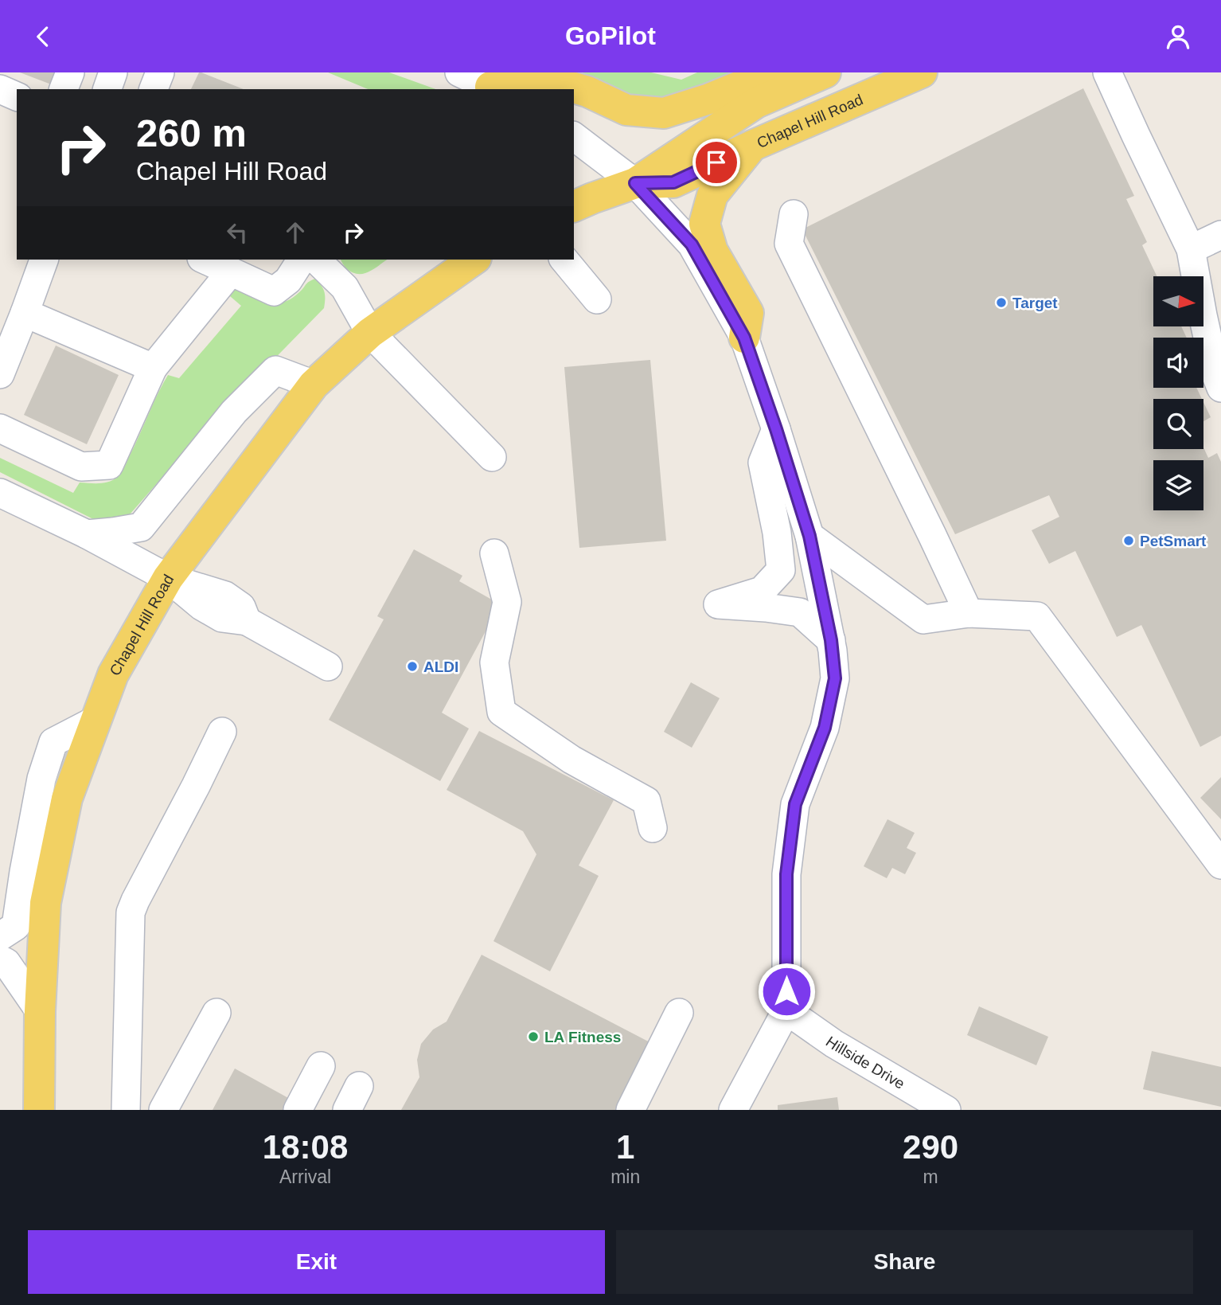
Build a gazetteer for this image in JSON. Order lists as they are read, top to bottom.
{
  "streets": {
    "main road": ["Chapel Hill Road"],
    "street": ["Hillside Drive"]
  },
  "places": [
    "Target",
    "PetSmart",
    "ALDI",
    "LA Fitness"
  ],
  "north": "right",
  "page": {
    "header": "GoPilot",
    "turn": ["260 m", "Chapel Hill Road"],
    "eta": [
      "18:08",
      "Arrival",
      "1",
      "min",
      "290",
      "m"
    ],
    "buttons": ["Exit", "Share"]
  }
}
